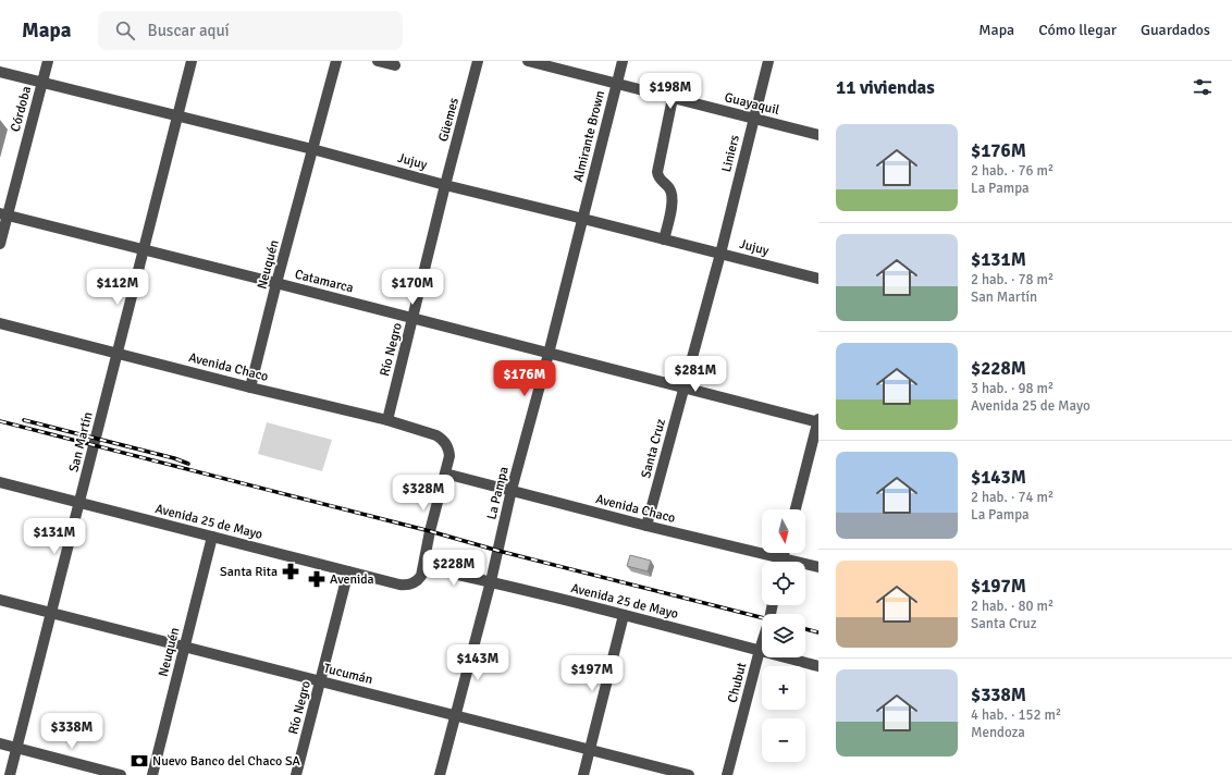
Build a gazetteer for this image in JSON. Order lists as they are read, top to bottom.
{
  "streets": {
    "street": [
      "Guayaquil",
      "Córdoba",
      "Güemes",
      "Almirante Brown",
      "Liniers",
      "Jujuy",
      "Neuquén",
      "Catamarca",
      "Río Negro",
      "Avenida Chaco",
      "San Martín",
      "Santa Cruz",
      "La Pampa",
      "Avenida 25 de Mayo",
      "Tucumán",
      "Chubut"
    ]
  },
  "crossings": [
    ["Guayaquil", "Almirante Brown"],
    ["Guayaquil", "Liniers"],
    ["Córdoba", "Jujuy"],
    ["Córdoba", "Catamarca"],
    ["Güemes", "Jujuy"],
    ["Güemes", "Río Negro"],
    ["Almirante Brown", "Jujuy"],
    ["Almirante Brown", "La Pampa"],
    ["Liniers", "Jujuy"],
    ["Liniers", "Santa Cruz"],
    ["Jujuy", "Neuquén"],
    ["Jujuy", "Río Negro"],
    ["Jujuy", "San Martín"],
    ["Jujuy", "Santa Cruz"],
    ["Jujuy", "La Pampa"],
    ["Neuquén", "Catamarca"],
    ["Neuquén", "Avenida Chaco"],
    ["Neuquén", "Avenida 25 de Mayo"],
    ["Neuquén", "Tucumán"],
    ["Catamarca", "Río Negro"],
    ["Catamarca", "San Martín"],
    ["Catamarca", "Santa Cruz"],
    ["Catamarca", "La Pampa"],
    ["Río Negro", "Avenida Chaco"],
    ["Río Negro", "Avenida 25 de Mayo"],
    ["Río Negro", "Tucumán"],
    ["Avenida Chaco", "San Martín"],
    ["Avenida Chaco", "Santa Cruz"],
    ["Avenida Chaco", "La Pampa"],
    ["San Martín", "Avenida 25 de Mayo"],
    ["San Martín", "Tucumán"],
    ["La Pampa", "Avenida 25 de Mayo"],
    ["La Pampa", "Tucumán"],
    ["Avenida 25 de Mayo", "Chubut"]
  ],
  "places": {
    "pharmacy": ["Santa Rita", "Avenida"],
    "bank": ["Nuevo Banco del Chaco SA"]
  },
  "north": "bottom",
  "page": {
    "header": "Mapa",
    "search": "Buscar aquí",
    "nav": ["Mapa", "Cómo llegar", "Guardados"],
    "heading": "11 viviendas",
    "price": [
      "$198M",
      "$112M",
      "$170M",
      "$281M",
      "$176M",
      "$328M",
      "$131M",
      "$228M",
      "$143M",
      "$197M",
      "$338M"
    ],
    "list": [
      {
        "name": "$176M",
        "note": "2 hab. · 76 m² · La Pampa"
      },
      {
        "name": "$131M",
        "note": "2 hab. · 78 m² · San Martín"
      },
      {
        "name": "$228M",
        "note": "3 hab. · 98 m² · Avenida 25 de Mayo"
      },
      {
        "name": "$143M",
        "note": "2 hab. · 74 m² · La Pampa"
      },
      {
        "name": "$197M",
        "note": "2 hab. · 80 m² · Santa Cruz"
      },
      {
        "name": "$338M",
        "note": "4 hab. · 152 m² · Mendoza"
      }
    ],
    "map_buttons": ["+", "−"]
  }
}
